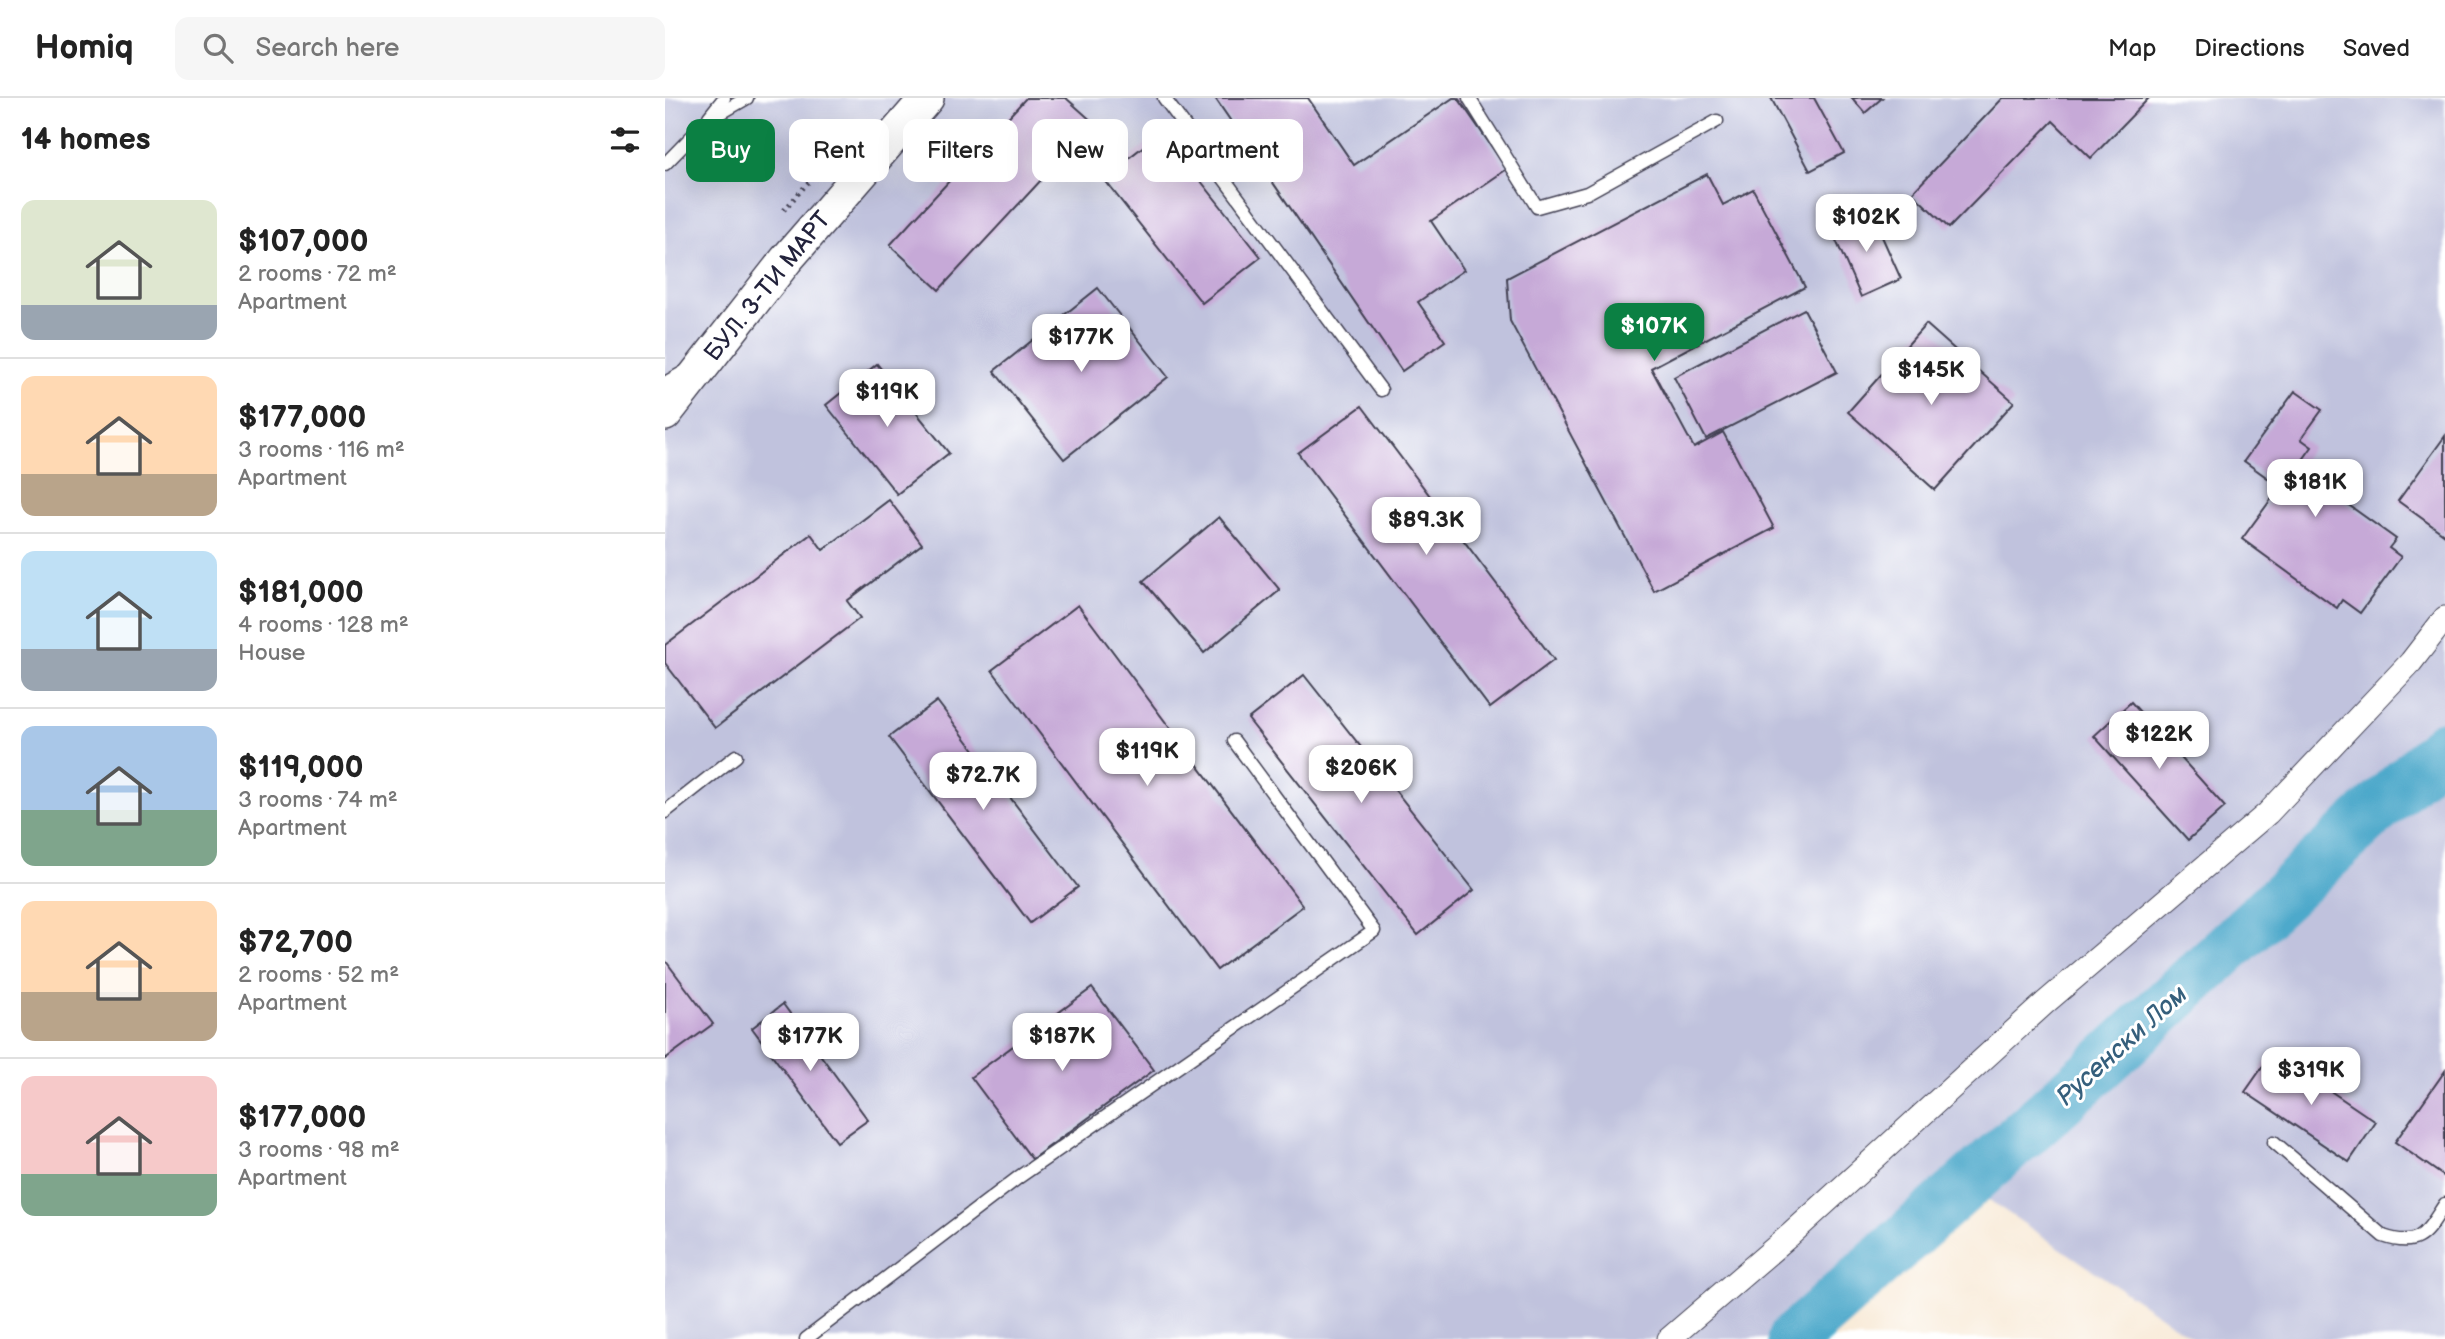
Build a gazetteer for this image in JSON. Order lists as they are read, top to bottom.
{
  "streets": {
    "main road": ["БУЛ. 3-ТИ МАРТ"]
  },
  "water": ["Русенски Лом"],
  "page": {
    "header": "Homiq",
    "search": "Search here",
    "nav": ["Map", "Directions", "Saved"],
    "heading": "14 homes",
    "chip": [
      "Buy",
      "Rent",
      "Filters",
      "New",
      "Apartment"
    ],
    "list": [
      {
        "name": "$107,000",
        "note": "2 rooms · 72 m² · Apartment"
      },
      {
        "name": "$177,000",
        "note": "3 rooms · 116 m² · Apartment"
      },
      {
        "name": "$181,000",
        "note": "4 rooms · 128 m² · House"
      },
      {
        "name": "$119,000",
        "note": "3 rooms · 74 m² · Apartment"
      },
      {
        "name": "$72,700",
        "note": "2 rooms · 52 m² · Apartment"
      },
      {
        "name": "$177,000",
        "note": "3 rooms · 98 m² · Apartment"
      }
    ],
    "price": [
      "$102K",
      "$107K",
      "$177K",
      "$145K",
      "$119K",
      "$181K",
      "$89.3K",
      "$122K",
      "$119K",
      "$206K",
      "$72.7K",
      "$177K",
      "$187K",
      "$319K"
    ]
  }
}
